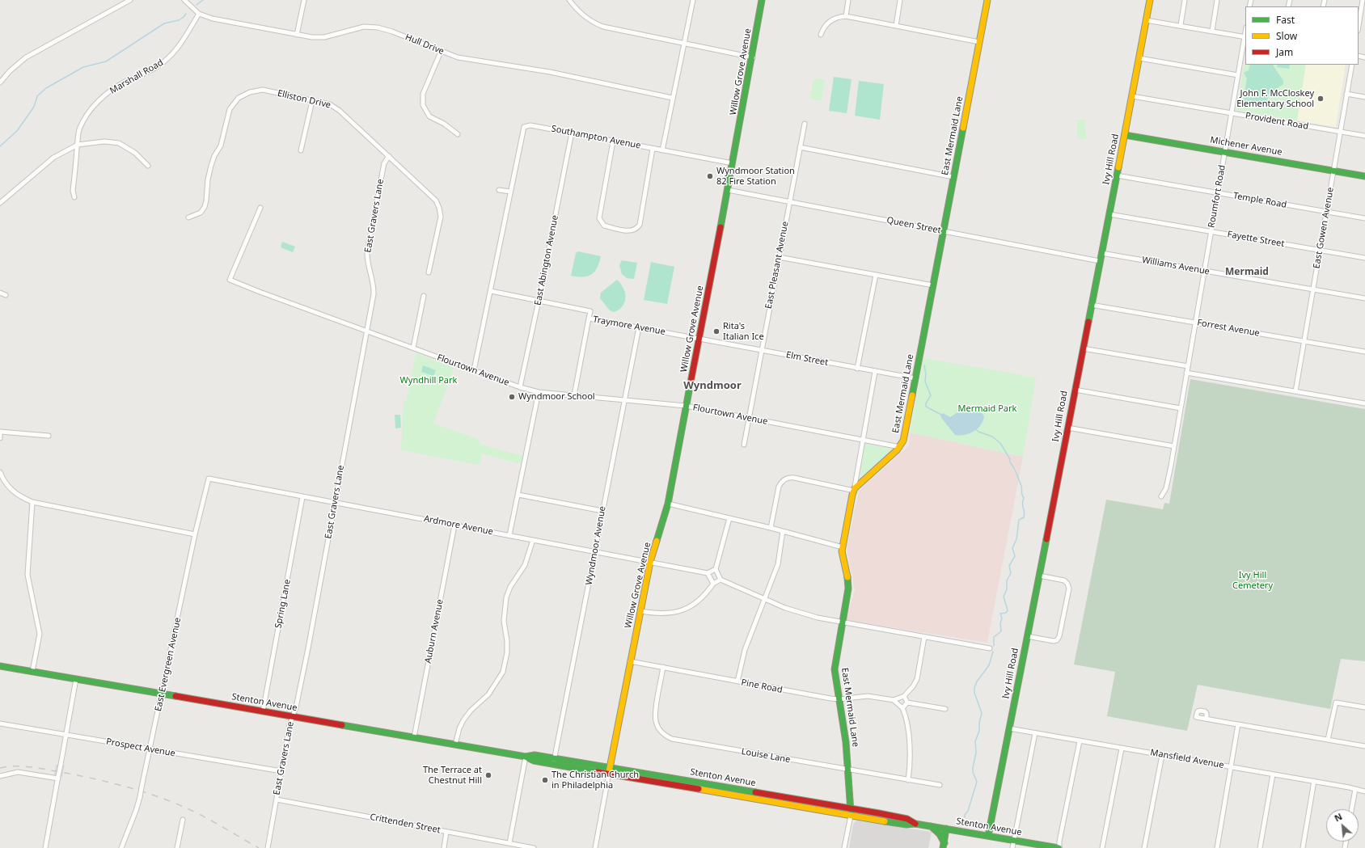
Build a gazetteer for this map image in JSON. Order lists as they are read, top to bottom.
{
  "streets": {
    "main road": [
      "Willow Grove Avenue",
      "East Mermaid Lane",
      "Michener Avenue",
      "Ivy Hill Road",
      "Stenton Avenue"
    ],
    "street": [
      "Hull Drive",
      "Marshall Road",
      "Elliston Drive",
      "Provident Road",
      "Southampton Avenue",
      "Roumfort Road",
      "Temple Road",
      "East Gravers Lane",
      "Queen Street",
      "East Gowen Avenue",
      "Fayette Street",
      "East Abington Avenue",
      "East Pleasant Avenue",
      "Williams Avenue",
      "Traymore Avenue",
      "Forrest Avenue",
      "Elm Street",
      "Flourtown Avenue",
      "Ardmore Avenue",
      "Wyndmoor Avenue",
      "Spring Lane",
      "Auburn Avenue",
      "East Evergreen Avenue",
      "Pine Road",
      "Prospect Avenue",
      "Louise Lane",
      "Mansfield Avenue",
      "Crittenden Street"
    ]
  },
  "crossings": [
    ["Hull Drive", "Marshall Road"],
    ["Willow Grove Avenue", "Southampton Avenue"],
    ["Willow Grove Avenue", "Queen Street"],
    ["Willow Grove Avenue", "Traymore Avenue"],
    ["Willow Grove Avenue", "Elm Street"],
    ["Willow Grove Avenue", "Flourtown Avenue"],
    ["Willow Grove Avenue", "Ardmore Avenue"],
    ["Willow Grove Avenue", "Pine Road"],
    ["Willow Grove Avenue", "Stenton Avenue"],
    ["Elliston Drive", "East Gravers Lane"],
    ["Provident Road", "Ivy Hill Road"],
    ["Provident Road", "Roumfort Road"],
    ["Provident Road", "East Gowen Avenue"],
    ["East Mermaid Lane", "Queen Street"],
    ["East Mermaid Lane", "Elm Street"],
    ["East Mermaid Lane", "Flourtown Avenue"],
    ["East Mermaid Lane", "Pine Road"],
    ["East Mermaid Lane", "Stenton Avenue"],
    ["East Mermaid Lane", "Louise Lane"],
    ["Southampton Avenue", "East Abington Avenue"],
    ["Michener Avenue", "Ivy Hill Road"],
    ["Michener Avenue", "Roumfort Road"],
    ["Michener Avenue", "East Gowen Avenue"],
    ["Ivy Hill Road", "Temple Road"],
    ["Ivy Hill Road", "Queen Street"],
    ["Ivy Hill Road", "Fayette Street"],
    ["Ivy Hill Road", "Williams Avenue"],
    ["Ivy Hill Road", "Forrest Avenue"],
    ["Ivy Hill Road", "Stenton Avenue"],
    ["Ivy Hill Road", "Mansfield Avenue"],
    ["Roumfort Road", "Temple Road"],
    ["Roumfort Road", "Fayette Street"],
    ["Roumfort Road", "Williams Avenue"],
    ["Roumfort Road", "Forrest Avenue"],
    ["Temple Road", "East Gowen Avenue"],
    ["East Gravers Lane", "Flourtown Avenue"],
    ["East Gravers Lane", "Ardmore Avenue"],
    ["East Gravers Lane", "Stenton Avenue"],
    ["East Gravers Lane", "Prospect Avenue"],
    ["East Gravers Lane", "Crittenden Street"],
    ["Queen Street", "East Pleasant Avenue"],
    ["East Gowen Avenue", "Fayette Street"],
    ["East Gowen Avenue", "Williams Avenue"],
    ["East Gowen Avenue", "Forrest Avenue"],
    ["East Abington Avenue", "Traymore Avenue"],
    ["East Abington Avenue", "Flourtown Avenue"],
    ["East Pleasant Avenue", "Elm Street"],
    ["East Pleasant Avenue", "Flourtown Avenue"],
    ["Traymore Avenue", "Elm Street"],
    ["Traymore Avenue", "Wyndmoor Avenue"],
    ["Flourtown Avenue", "Wyndmoor Avenue"],
    ["Ardmore Avenue", "Wyndmoor Avenue"],
    ["Ardmore Avenue", "Spring Lane"],
    ["Ardmore Avenue", "Auburn Avenue"],
    ["Ardmore Avenue", "East Evergreen Avenue"],
    ["Wyndmoor Avenue", "Stenton Avenue"],
    ["Spring Lane", "Stenton Avenue"],
    ["Auburn Avenue", "Stenton Avenue"],
    ["East Evergreen Avenue", "Stenton Avenue"],
    ["East Evergreen Avenue", "Prospect Avenue"],
    ["Pine Road", "Louise Lane"]
  ],
  "districts": ["Mermaid", "Wyndmoor"],
  "parks": ["Wyndhill Park", "Mermaid Park", "Ivy Hill Cemetery"],
  "places": [
    "John F. McCloskey Elementary School",
    "Wyndmoor Station 82 Fire Station",
    "Rita's Italian Ice",
    "Wyndmoor School",
    "The Terrace at Chestnut Hill",
    "The Christian Church in Philadelphia"
  ],
  "legend": ["Fast", "Slow", "Jam"],
  "north": "top left"
}
